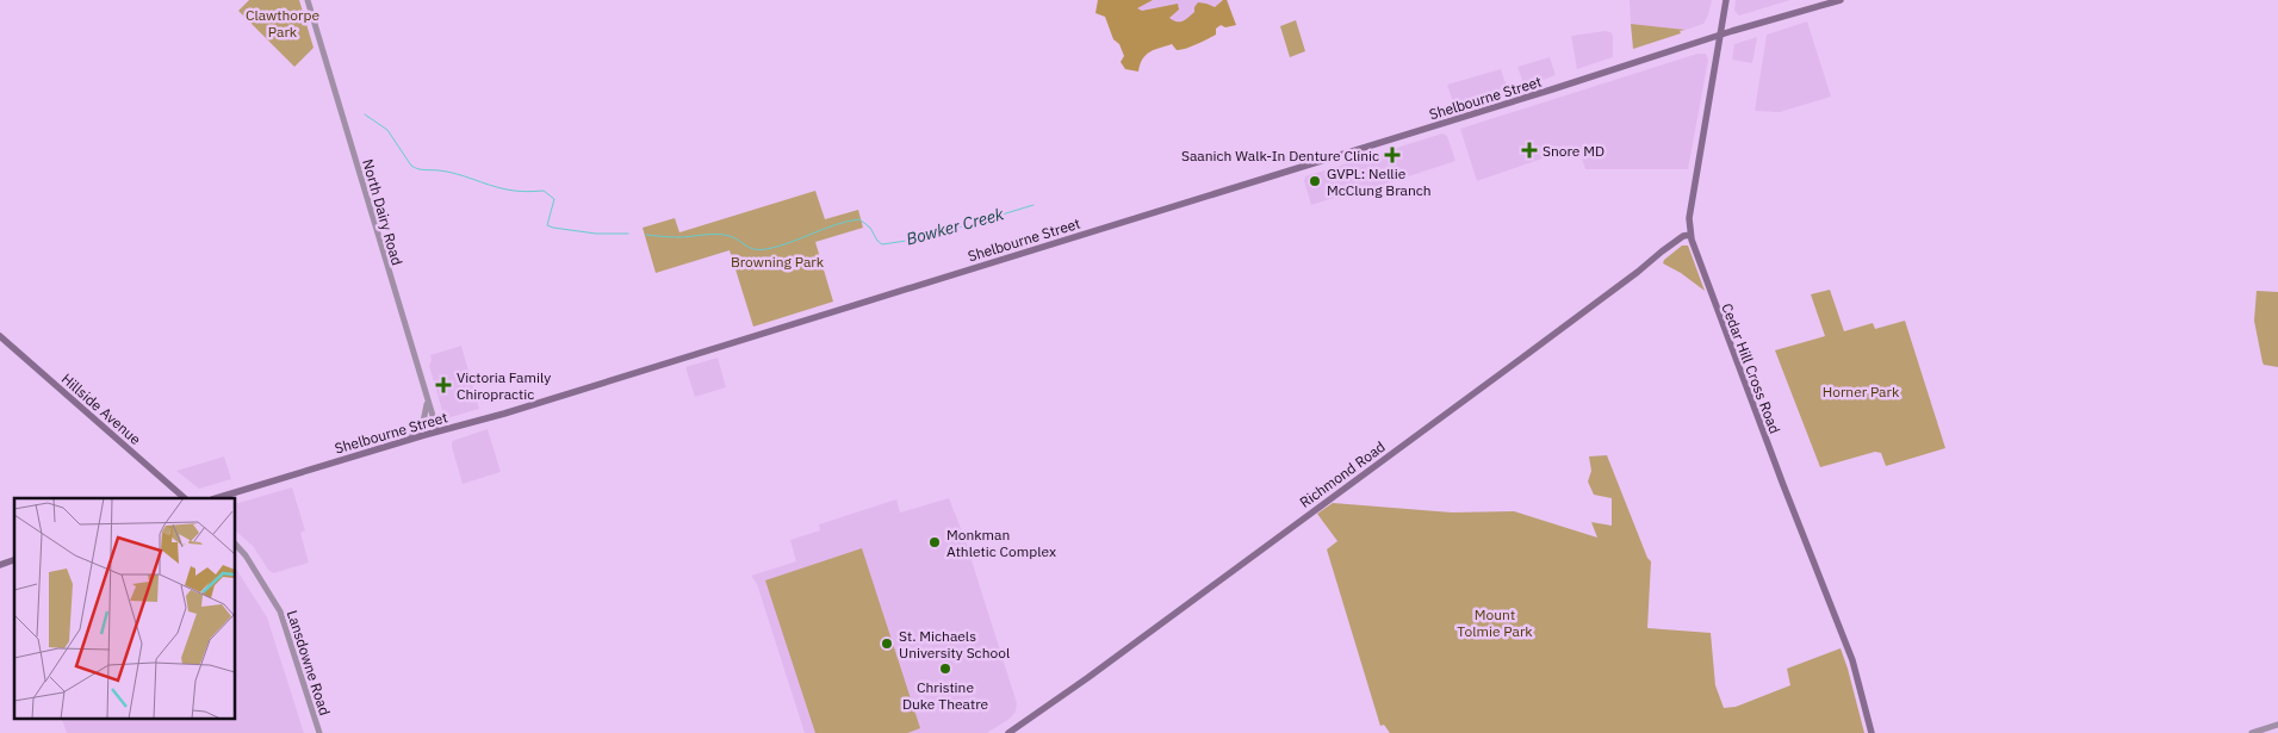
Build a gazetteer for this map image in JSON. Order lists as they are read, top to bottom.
{
  "streets": {
    "main road": [
      "Shelbourne Street",
      "Cedar Hill Cross Road",
      "Hillside Avenue",
      "Richmond Road"
    ],
    "street": ["North Dairy Road", "Lansdowne Road"]
  },
  "crossings": [
    ["Shelbourne Street", "North Dairy Road"],
    ["Shelbourne Street", "Cedar Hill Cross Road"],
    ["Cedar Hill Cross Road", "Richmond Road"]
  ],
  "water": ["Bowker Creek"],
  "parks": [
    "Clawthorpe Park",
    "Browning Park",
    "Horner Park",
    "Mount Tolmie Park"
  ],
  "places": {
    "health": ["Snore MD", "Saanich Walk-In Denture Clinic", "Victoria Family Chiropractic"],
    "other": [
      "GVPL: Nellie McClung Branch",
      "Monkman Athletic Complex",
      "St. Michaels University School",
      "Christine Duke Theatre"
    ]
  }
}
